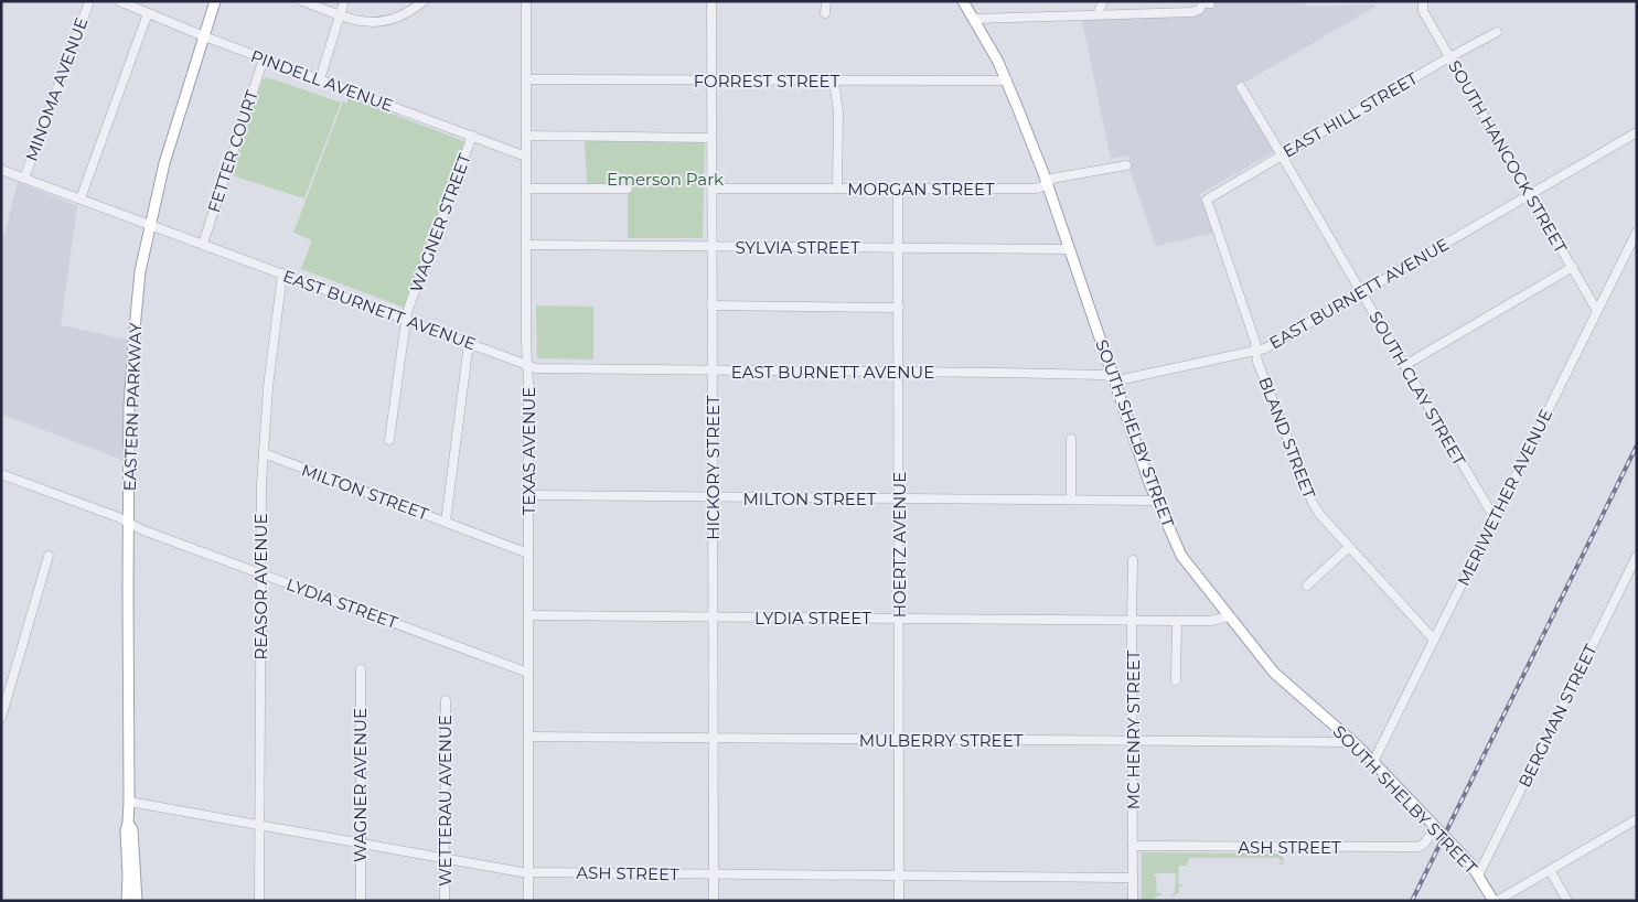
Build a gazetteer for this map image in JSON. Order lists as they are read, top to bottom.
{
  "streets": {
    "main road": ["EASTERN PARKWAY", "SOUTH SHELBY STREET"],
    "street": [
      "PINDELL AVENUE",
      "FORREST STREET",
      "MINOMA AVENUE",
      "EAST HILL STREET",
      "FETTER COURT",
      "SOUTH HANCOCK STREET",
      "MORGAN STREET",
      "WAGNER STREET",
      "SYLVIA STREET",
      "EAST BURNETT AVENUE",
      "SOUTH CLAY STREET",
      "BLAND STREET",
      "TEXAS AVENUE",
      "HICKORY STREET",
      "MILTON STREET",
      "MERIWETHER AVENUE",
      "HOERTZ AVENUE",
      "REASOR AVENUE",
      "LYDIA STREET",
      "BERGMAN STREET",
      "MC HENRY STREET",
      "MULBERRY STREET",
      "WAGNER AVENUE",
      "WETTERAU AVENUE",
      "ASH STREET"
    ]
  },
  "crossings": [
    ["PINDELL AVENUE", "FETTER COURT"],
    ["PINDELL AVENUE", "WAGNER STREET"],
    ["PINDELL AVENUE", "EASTERN PARKWAY"],
    ["PINDELL AVENUE", "TEXAS AVENUE"],
    ["FORREST STREET", "SOUTH SHELBY STREET"],
    ["FORREST STREET", "TEXAS AVENUE"],
    ["FORREST STREET", "HICKORY STREET"],
    ["MINOMA AVENUE", "EAST BURNETT AVENUE"],
    ["EAST HILL STREET", "SOUTH HANCOCK STREET"],
    ["EAST HILL STREET", "SOUTH CLAY STREET"],
    ["EAST HILL STREET", "BLAND STREET"],
    ["FETTER COURT", "EAST BURNETT AVENUE"],
    ["SOUTH HANCOCK STREET", "EAST BURNETT AVENUE"],
    ["SOUTH HANCOCK STREET", "MERIWETHER AVENUE"],
    ["MORGAN STREET", "SOUTH SHELBY STREET"],
    ["MORGAN STREET", "HICKORY STREET"],
    ["MORGAN STREET", "HOERTZ AVENUE"],
    ["WAGNER STREET", "EAST BURNETT AVENUE"],
    ["SYLVIA STREET", "SOUTH SHELBY STREET"],
    ["SYLVIA STREET", "TEXAS AVENUE"],
    ["SYLVIA STREET", "HICKORY STREET"],
    ["SYLVIA STREET", "HOERTZ AVENUE"],
    ["EAST BURNETT AVENUE", "SOUTH CLAY STREET"],
    ["EAST BURNETT AVENUE", "EASTERN PARKWAY"],
    ["EAST BURNETT AVENUE", "SOUTH SHELBY STREET"],
    ["EAST BURNETT AVENUE", "BLAND STREET"],
    ["EAST BURNETT AVENUE", "TEXAS AVENUE"],
    ["EAST BURNETT AVENUE", "HICKORY STREET"],
    ["EAST BURNETT AVENUE", "HOERTZ AVENUE"],
    ["EAST BURNETT AVENUE", "REASOR AVENUE"],
    ["SOUTH CLAY STREET", "MERIWETHER AVENUE"],
    ["EASTERN PARKWAY", "LYDIA STREET"],
    ["EASTERN PARKWAY", "ASH STREET"],
    ["SOUTH SHELBY STREET", "MILTON STREET"],
    ["SOUTH SHELBY STREET", "MERIWETHER AVENUE"],
    ["SOUTH SHELBY STREET", "LYDIA STREET"],
    ["SOUTH SHELBY STREET", "BERGMAN STREET"],
    ["SOUTH SHELBY STREET", "MULBERRY STREET"],
    ["SOUTH SHELBY STREET", "ASH STREET"],
    ["BLAND STREET", "MERIWETHER AVENUE"],
    ["TEXAS AVENUE", "MILTON STREET"],
    ["TEXAS AVENUE", "LYDIA STREET"],
    ["TEXAS AVENUE", "MULBERRY STREET"],
    ["TEXAS AVENUE", "ASH STREET"],
    ["HICKORY STREET", "MILTON STREET"],
    ["HICKORY STREET", "LYDIA STREET"],
    ["HICKORY STREET", "MULBERRY STREET"],
    ["HICKORY STREET", "ASH STREET"],
    ["MILTON STREET", "HOERTZ AVENUE"],
    ["MILTON STREET", "REASOR AVENUE"],
    ["HOERTZ AVENUE", "LYDIA STREET"],
    ["HOERTZ AVENUE", "MULBERRY STREET"],
    ["HOERTZ AVENUE", "ASH STREET"],
    ["REASOR AVENUE", "LYDIA STREET"],
    ["REASOR AVENUE", "ASH STREET"],
    ["LYDIA STREET", "MC HENRY STREET"],
    ["MC HENRY STREET", "MULBERRY STREET"],
    ["MC HENRY STREET", "ASH STREET"],
    ["WAGNER AVENUE", "ASH STREET"],
    ["WETTERAU AVENUE", "ASH STREET"]
  ],
  "parks": ["Emerson Park"]
}
